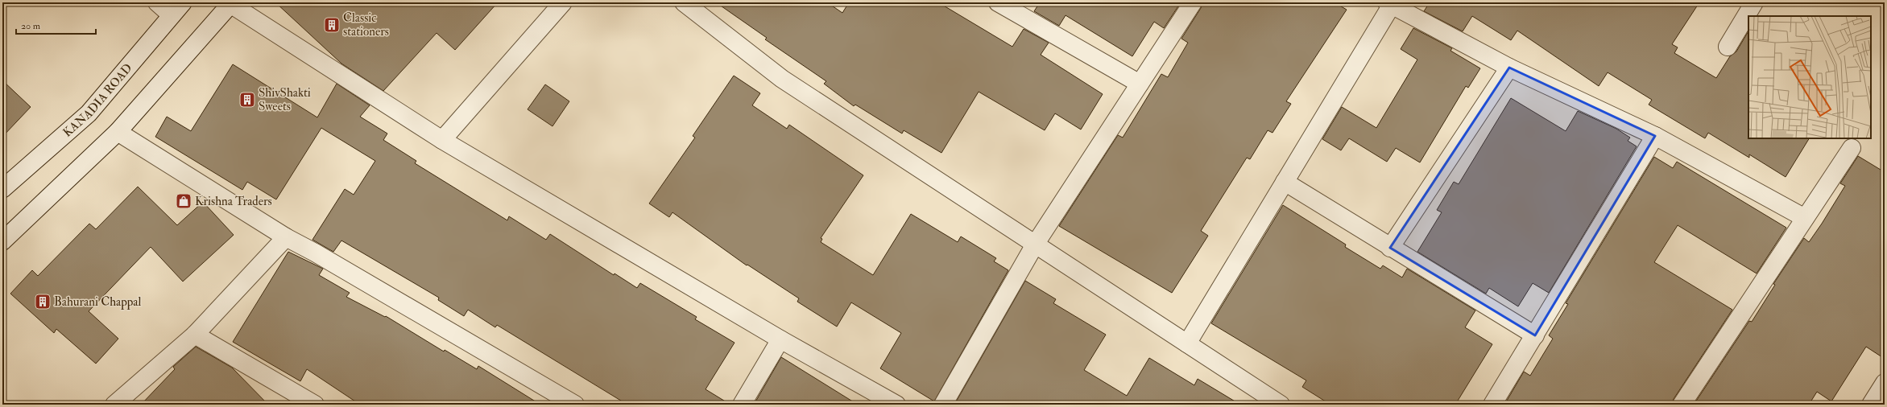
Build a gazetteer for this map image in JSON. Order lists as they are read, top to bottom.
{
  "streets": {
    "street": ["KANADIA ROAD"]
  },
  "places": {
    "building": ["Classic stationers", "ShivShakti Sweets", "Bahurani Chappal"],
    "shop": ["Krishna Traders"]
  },
  "scale_bar": "20 m"
}
